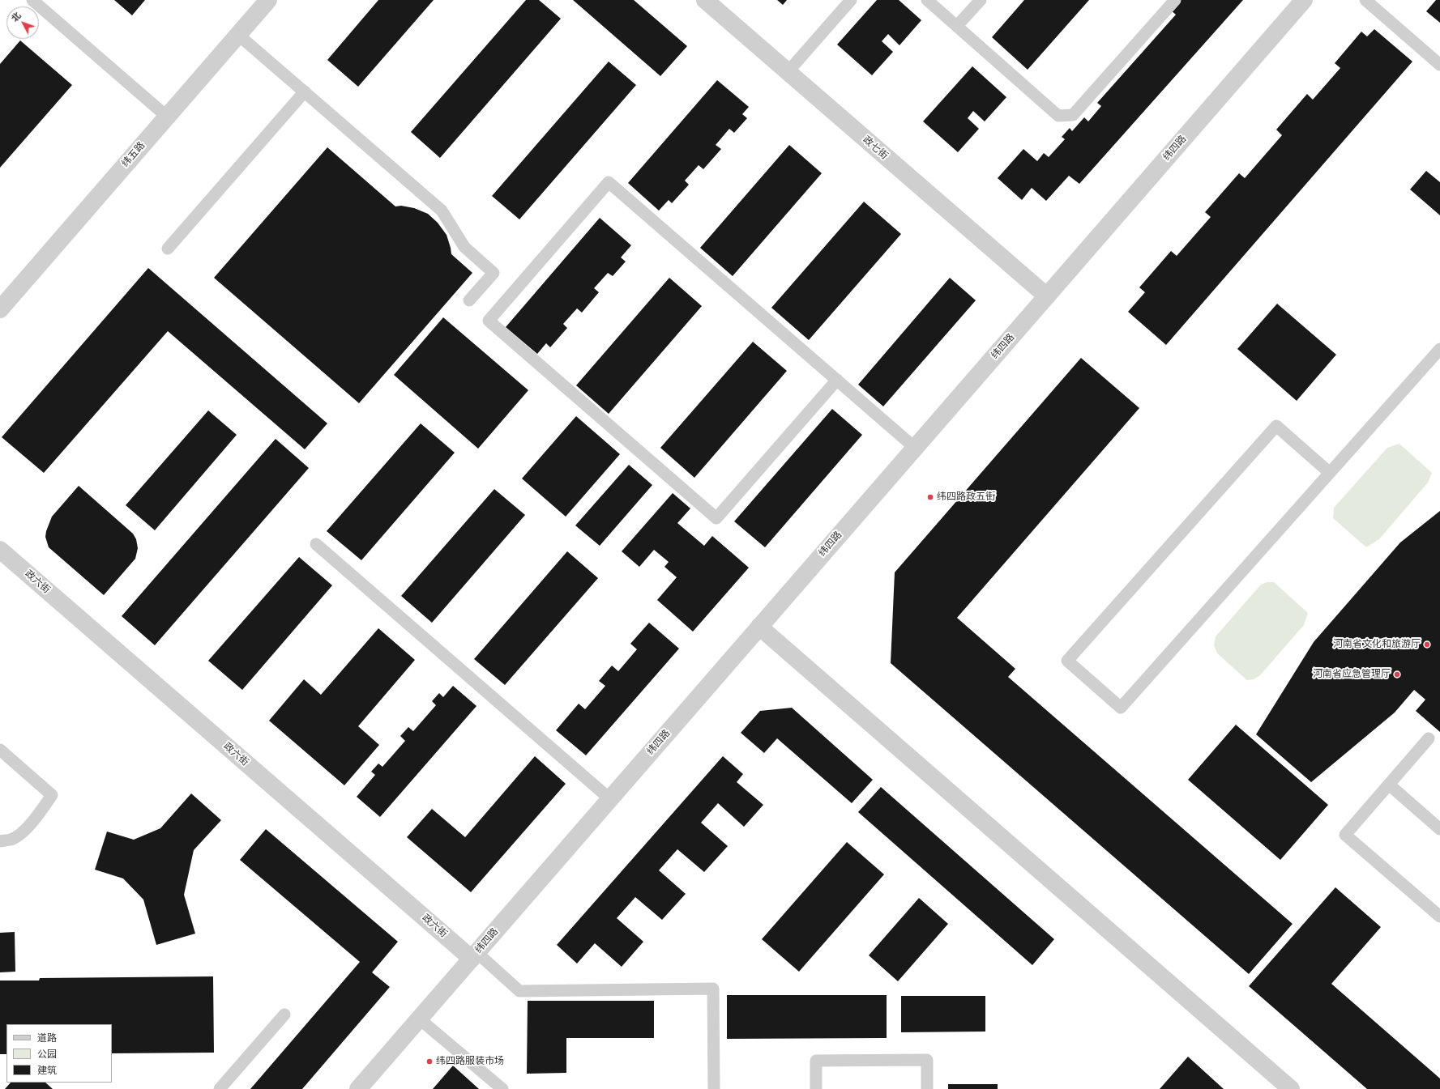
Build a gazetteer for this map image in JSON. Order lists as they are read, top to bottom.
{
  "streets": {
    "street": [
      "政七街",
      "纬四路",
      "纬五路",
      "政六街"
    ]
  },
  "crossings": [
    ["政七街", "纬四路"],
    ["纬四路", "政六街"]
  ],
  "places": [
    "纬四路政五街",
    "河南省文化和旅游厅",
    "河南省应急管理厅",
    "纬四路服装市场"
  ],
  "legend": ["道路", "公园", "建筑"],
  "north": "top left"
}
